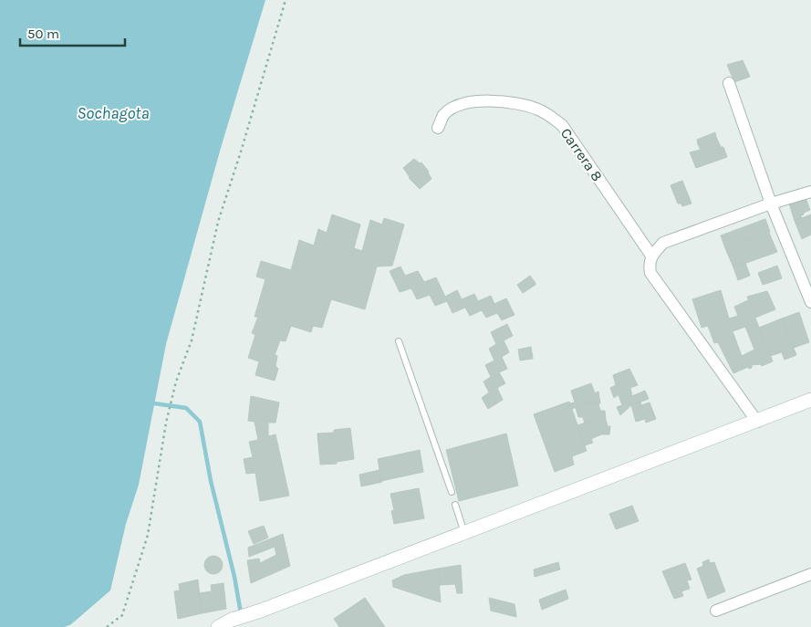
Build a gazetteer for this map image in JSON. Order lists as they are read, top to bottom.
{
  "streets": {
    "street": ["Carrera 8"]
  },
  "water": ["Sochagota"],
  "scale_bar": "50 m"
}
